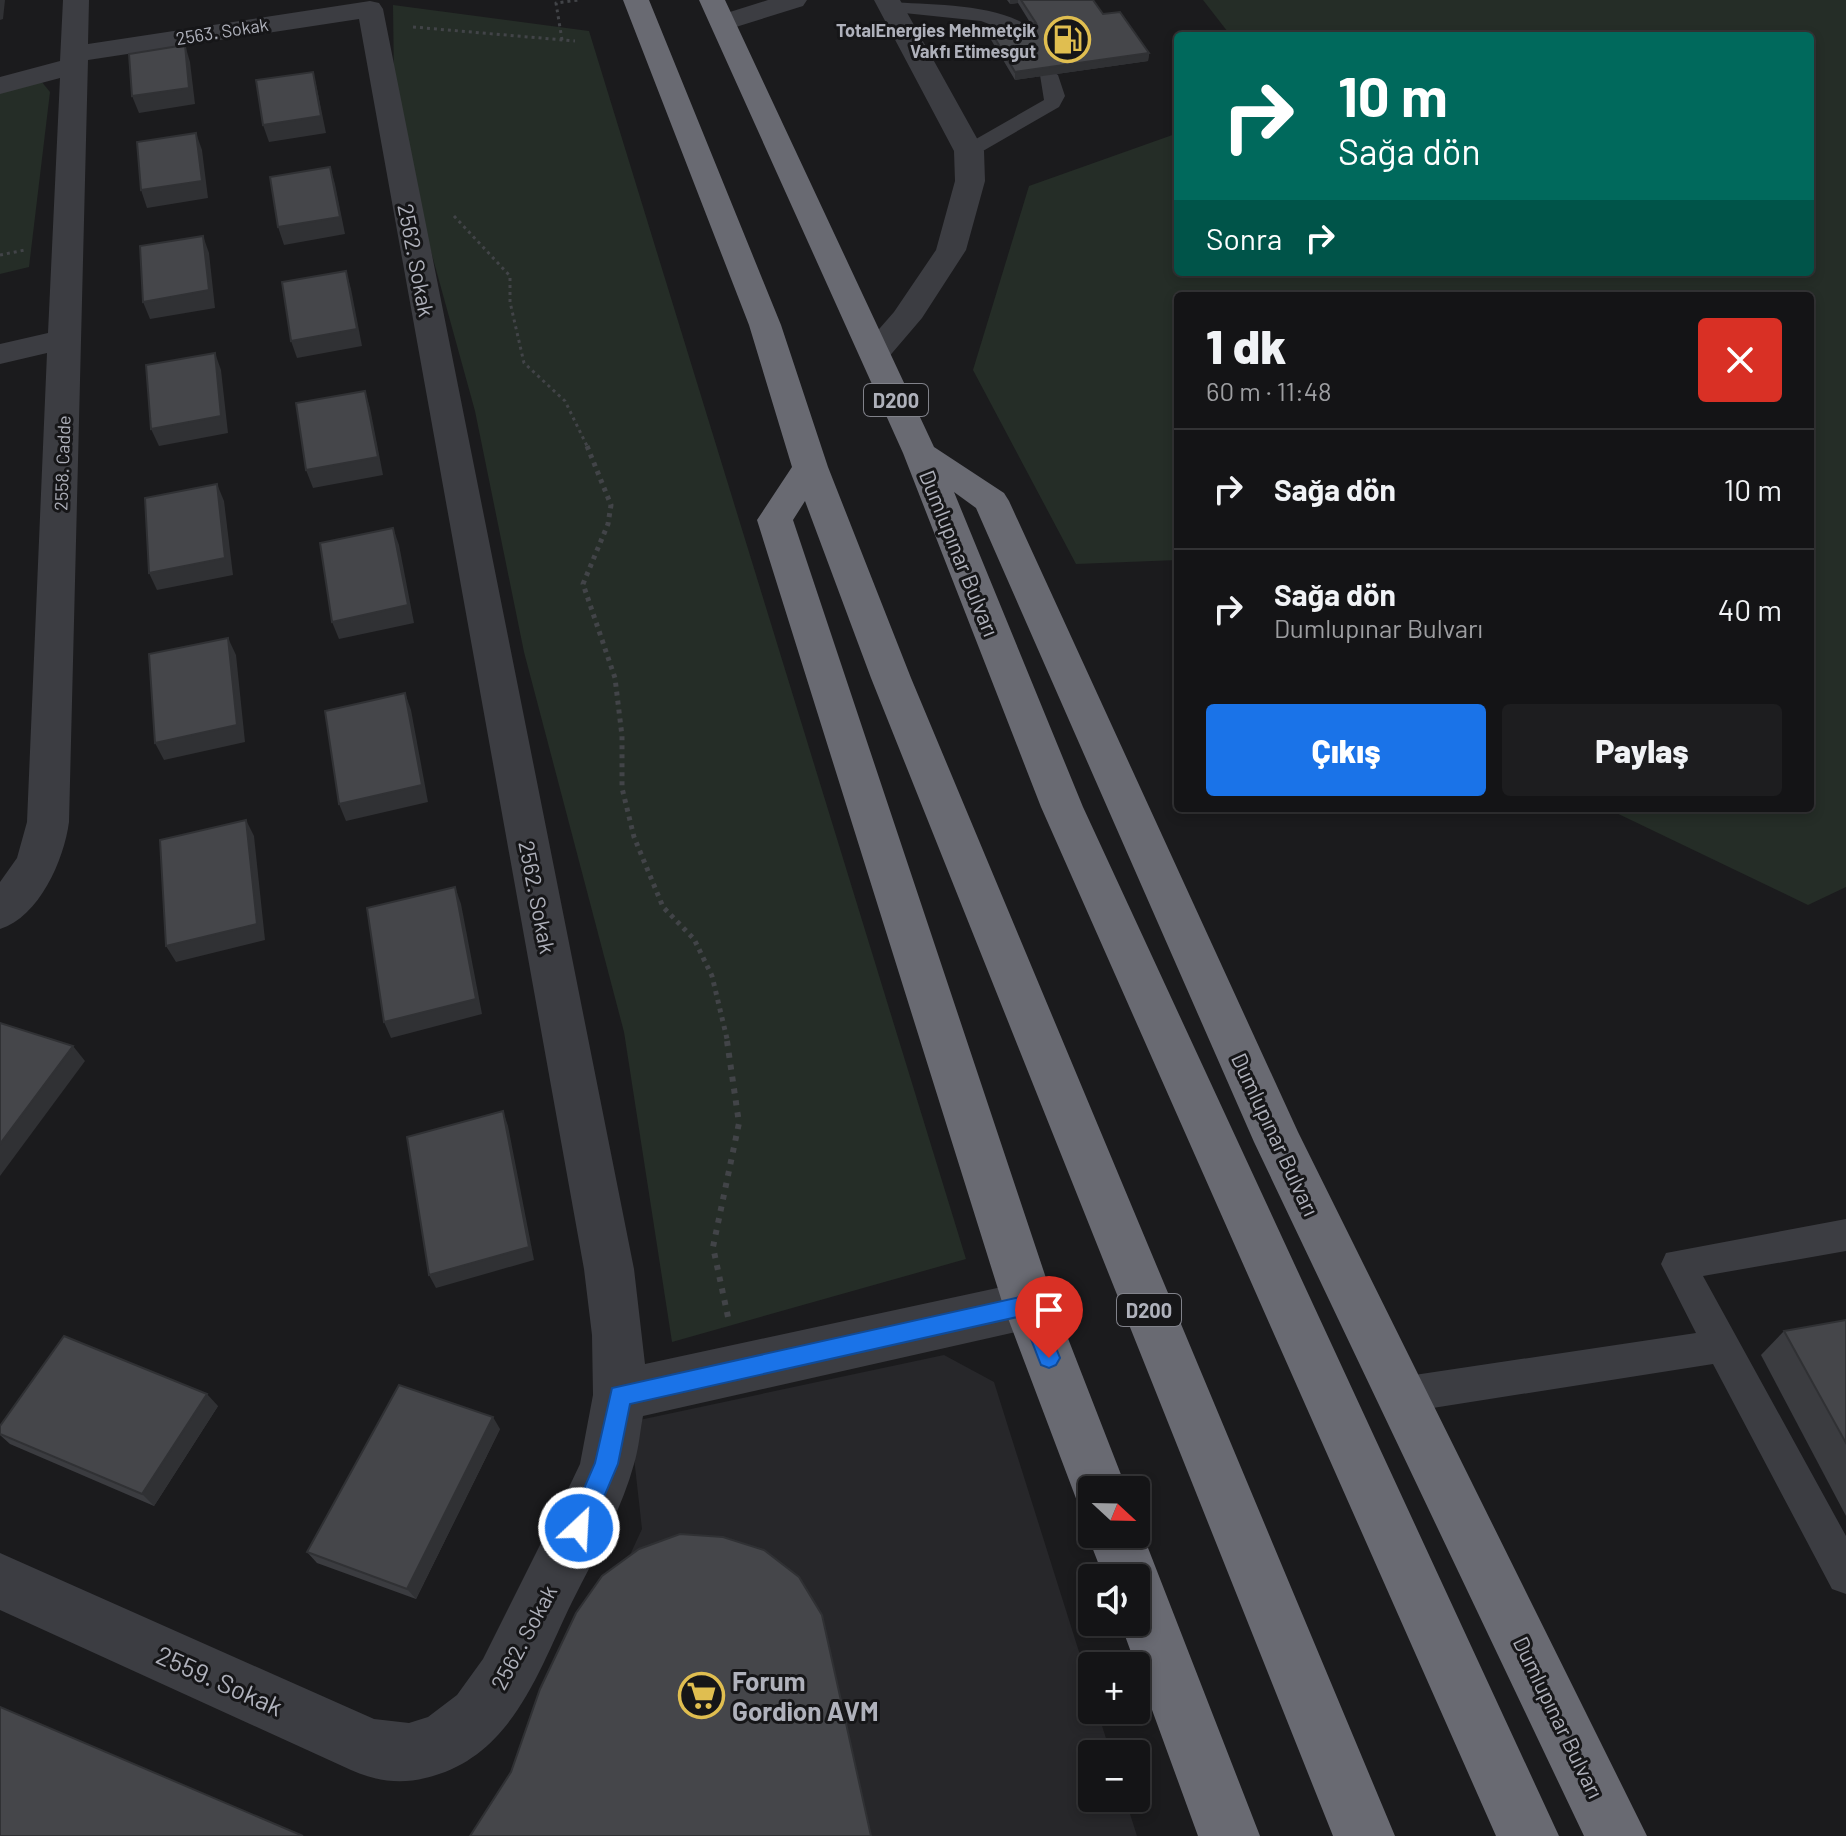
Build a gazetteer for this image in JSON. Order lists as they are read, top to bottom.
{
  "streets": {
    "highway": ["D200", "Dumlupınar Bulvarı"],
    "street": [
      "2563. Sokak",
      "2562. Sokak",
      "2558. Cadde",
      "2559. Sokak"
    ]
  },
  "crossings": [
    ["2563. Sokak", "2562. Sokak"],
    ["2563. Sokak", "2558. Cadde"],
    ["2562. Sokak", "2559. Sokak"]
  ],
  "places": {
    "fuel station": ["TotalEnergies Mehmetçik Vakfı Etimesgut"],
    "supermarket": ["Forum Gordion AVM"]
  },
  "north": "right",
  "page": {
    "turn": ["10 m", "Sağa dön"],
    "then": "Sonra",
    "heading": ["1 dk", "60 m · 11:48"],
    "list": [
      {
        "name": "Sağa dön",
        "value": "10 m"
      },
      {
        "name": "Sağa dön",
        "note": "Dumlupınar Bulvarı",
        "value": "40 m"
      }
    ],
    "buttons": ["Çıkış", "Paylaş"],
    "map_buttons": ["+", "−"]
  }
}
